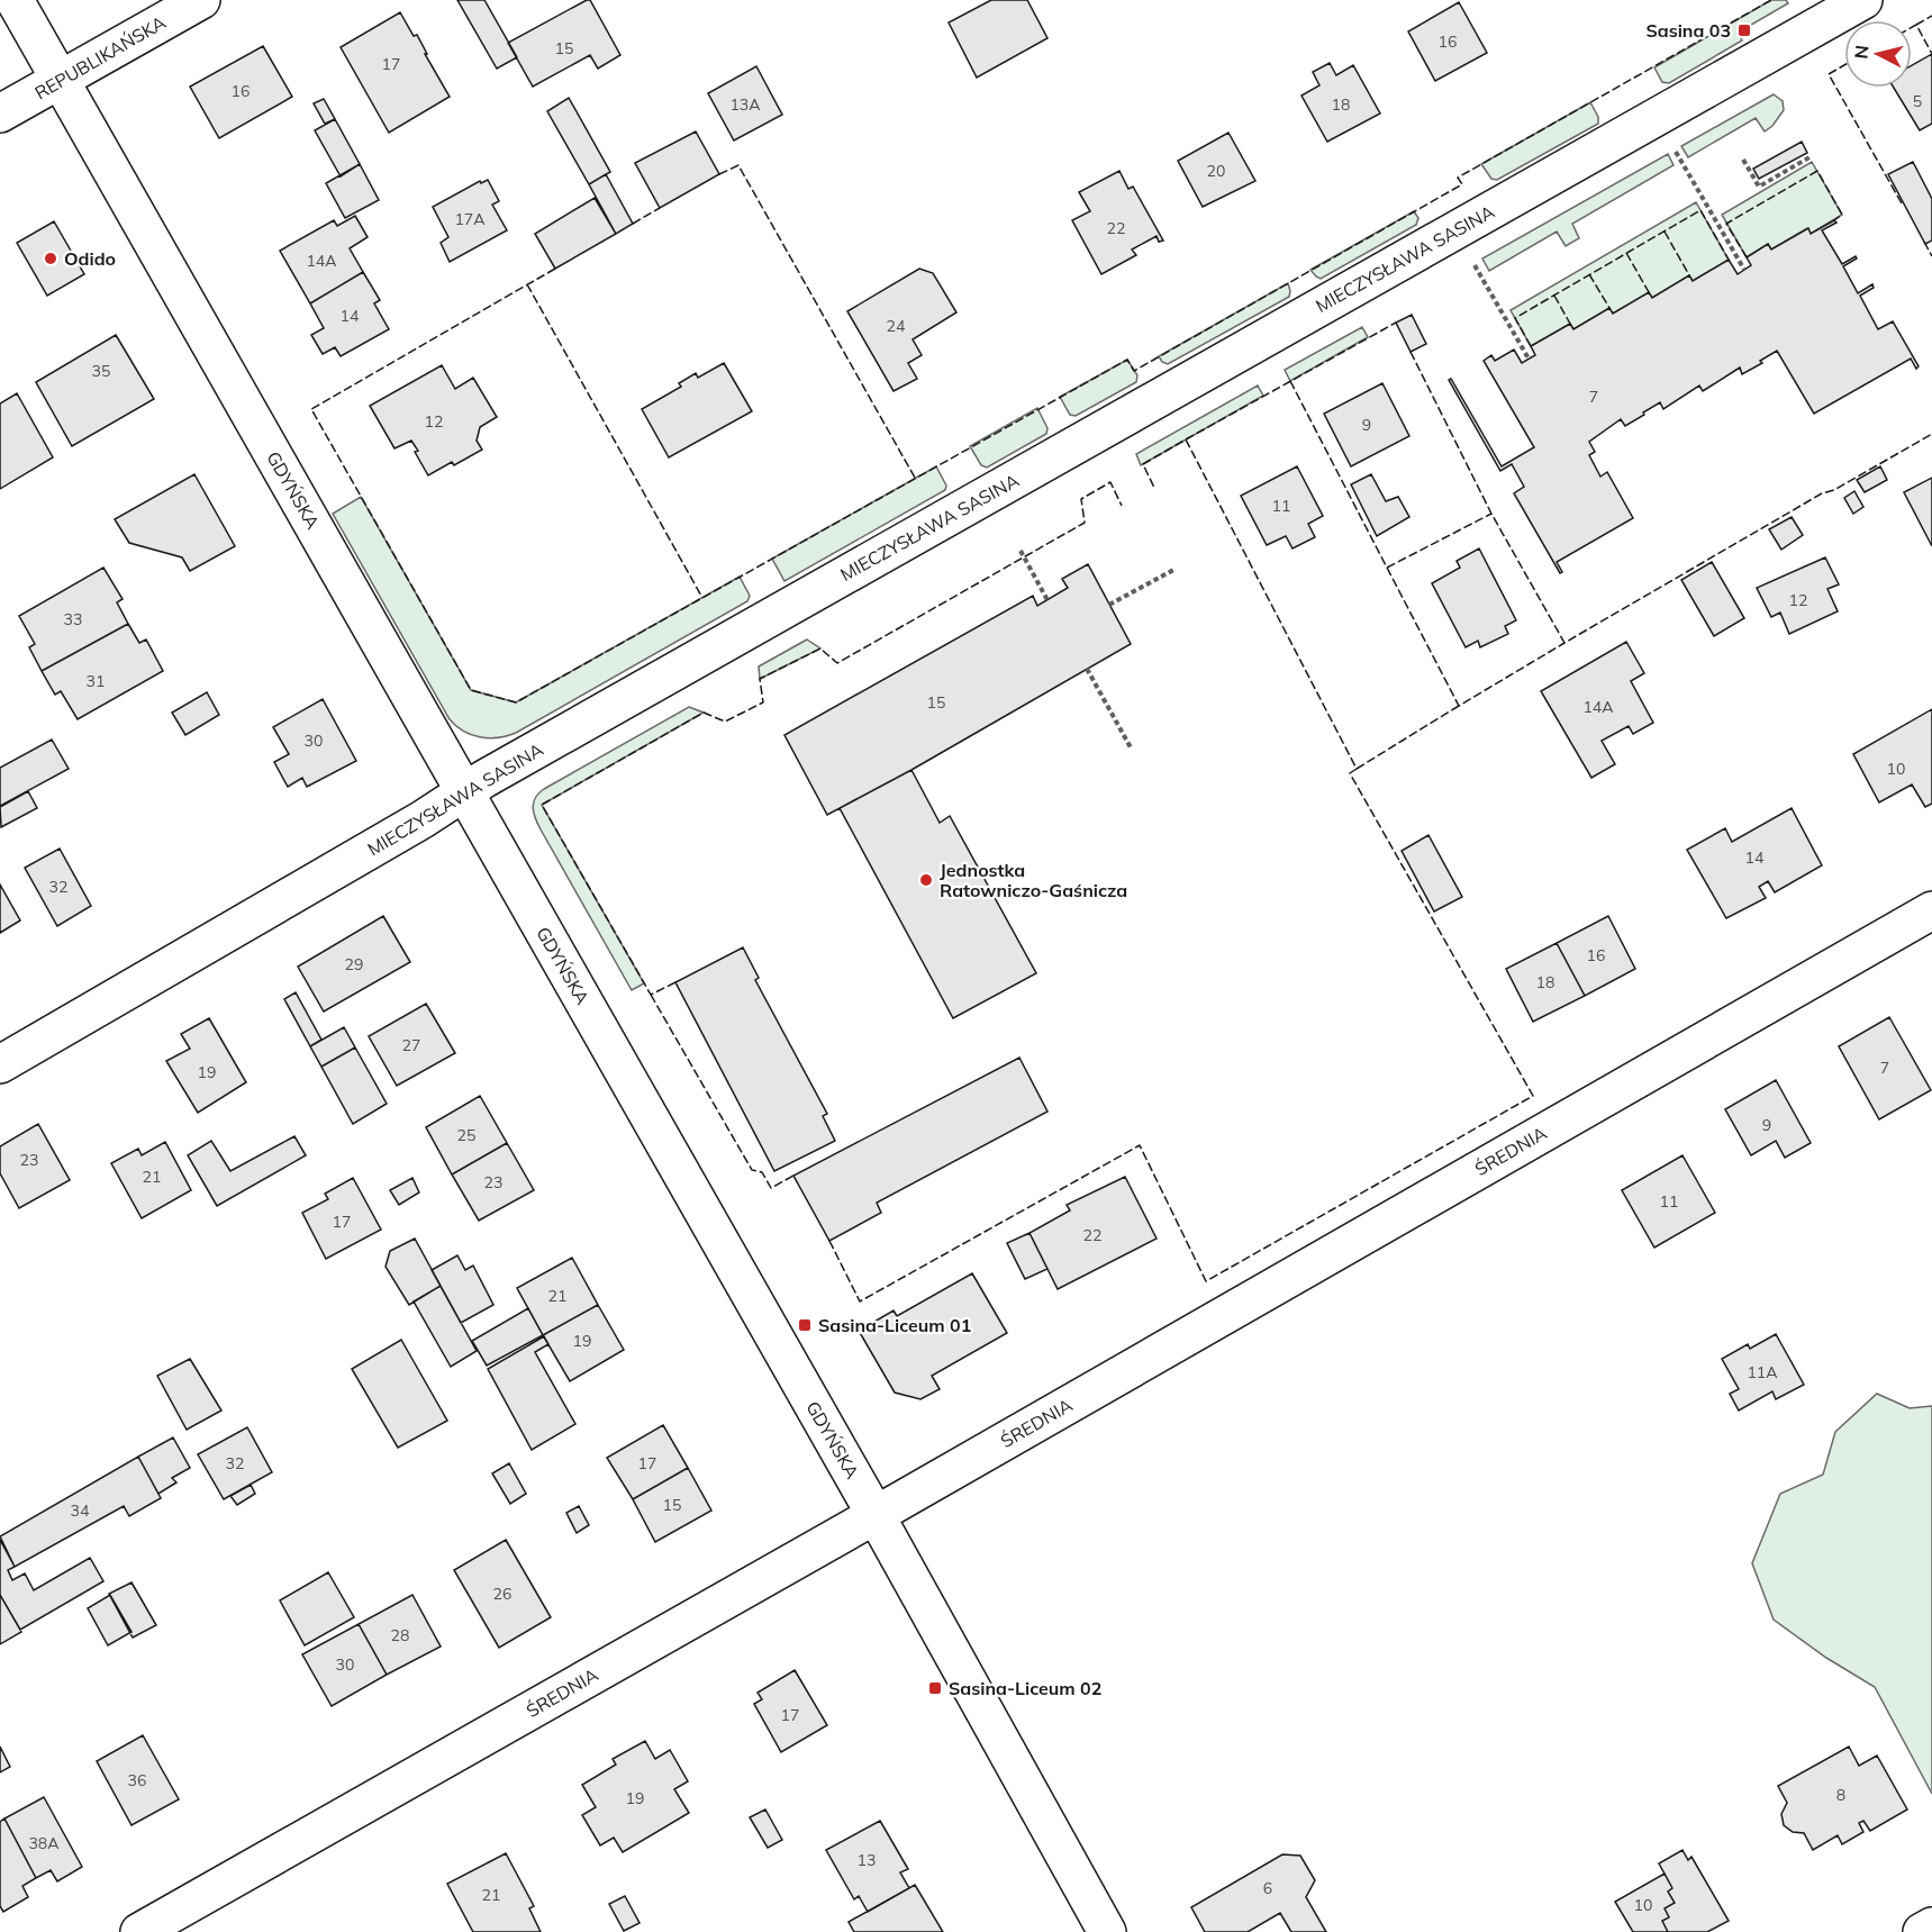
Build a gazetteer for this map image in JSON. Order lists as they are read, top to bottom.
{
  "streets": {
    "street": [
      "REPUBLIKAŃSKA",
      "MIECZYSŁAWA SASINA",
      "GDYŃSKA",
      "ŚREDNIA"
    ]
  },
  "crossings": [
    ["REPUBLIKAŃSKA", "GDYŃSKA"],
    ["MIECZYSŁAWA SASINA", "GDYŃSKA"],
    ["GDYŃSKA", "ŚREDNIA"]
  ],
  "places": {
    "transit": ["Sasina 03", "Sasina-Liceum 01", "Sasina-Liceum 02"],
    "other": ["Odido", "Jednostka Ratowniczo-Gaśnicza"]
  },
  "house_numbers": [
    "16",
    "15",
    "17",
    "16",
    "5",
    "13A",
    "18",
    "20",
    "17A",
    "22",
    "14A",
    "14",
    "24",
    "35",
    "7",
    "12",
    "9",
    "11",
    "12",
    "33",
    "31",
    "15",
    "14A",
    "30",
    "10",
    "14",
    "32",
    "16",
    "29",
    "18",
    "27",
    "7",
    "19",
    "9",
    "25",
    "23",
    "21",
    "23",
    "11",
    "17",
    "22",
    "21",
    "19",
    "11A",
    "32",
    "17",
    "15",
    "34",
    "26",
    "28",
    "30",
    "17",
    "36",
    "8",
    "19",
    "38A",
    "13",
    "6",
    "21",
    "10"
  ],
  "north": "left"
}
